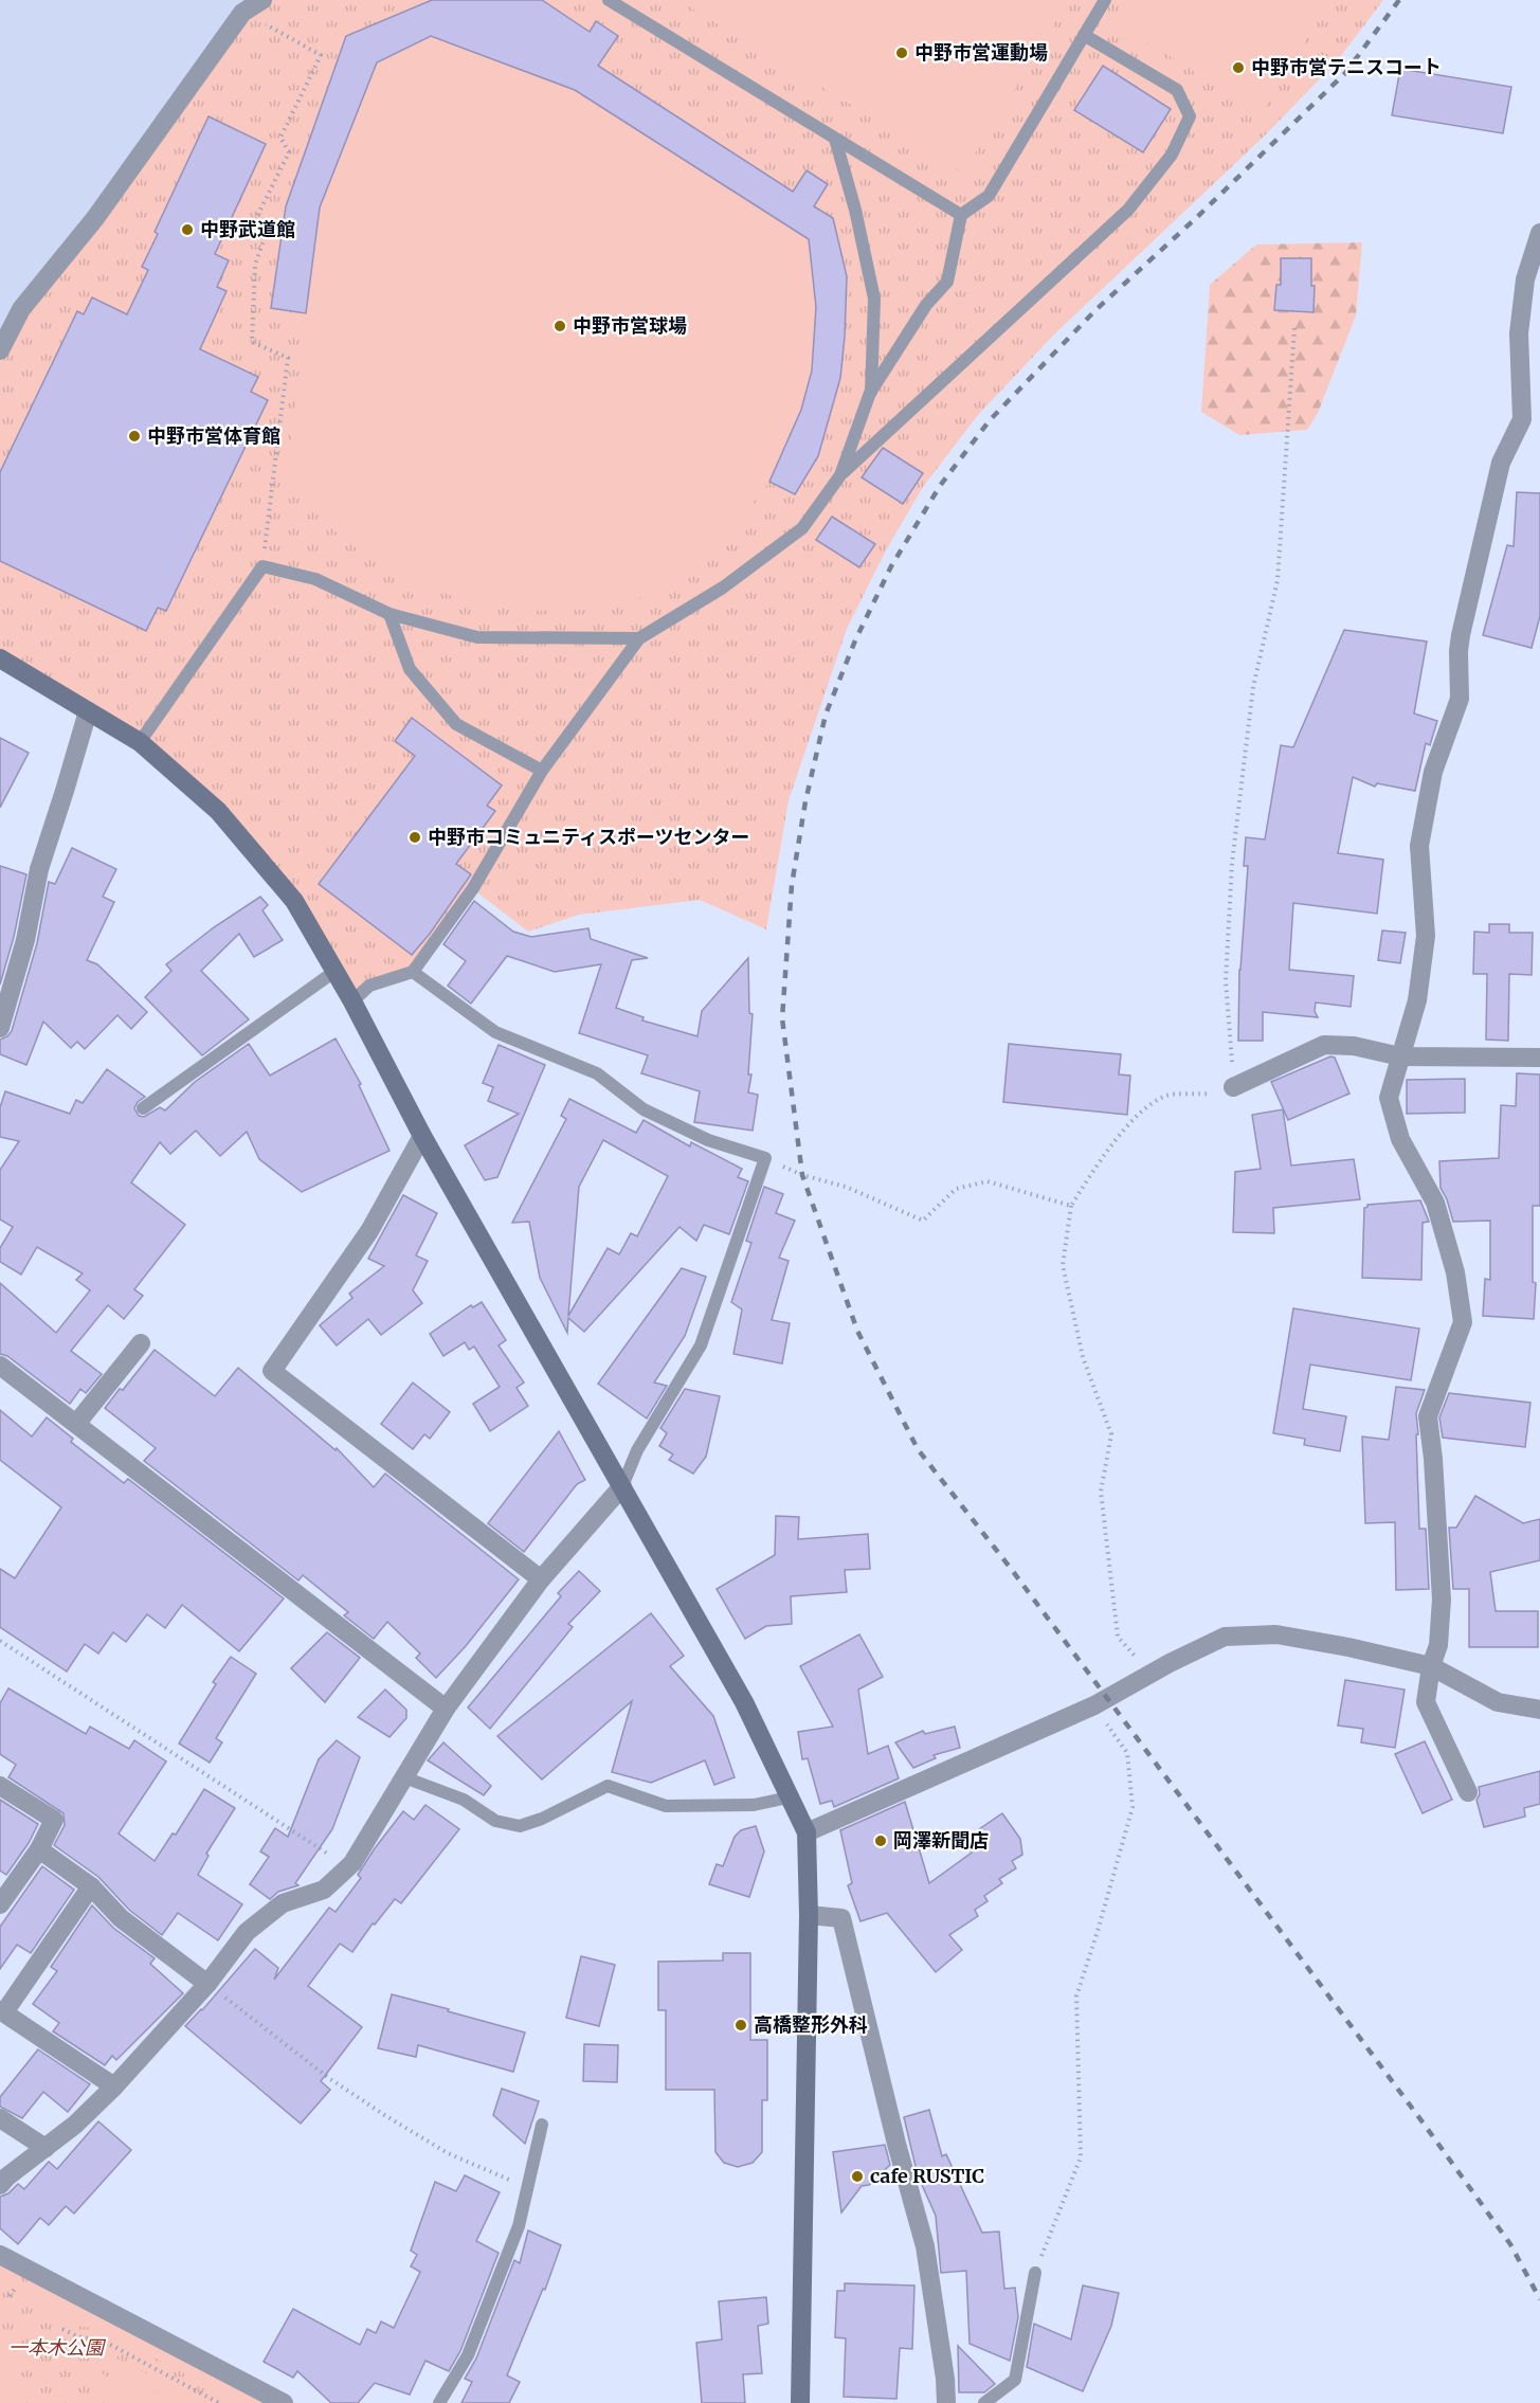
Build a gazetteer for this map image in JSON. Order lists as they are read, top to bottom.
{
  "parks": ["一本木公園"],
  "places": [
    "中野市営運動場",
    "中野市営テニスコート",
    "中野武道館",
    "中野市営球場",
    "中野市営体育館",
    "中野市コミュニティスポーツセンター",
    "岡澤新聞店",
    "高橋整形外科",
    "cafe RUSTIC"
  ]
}
